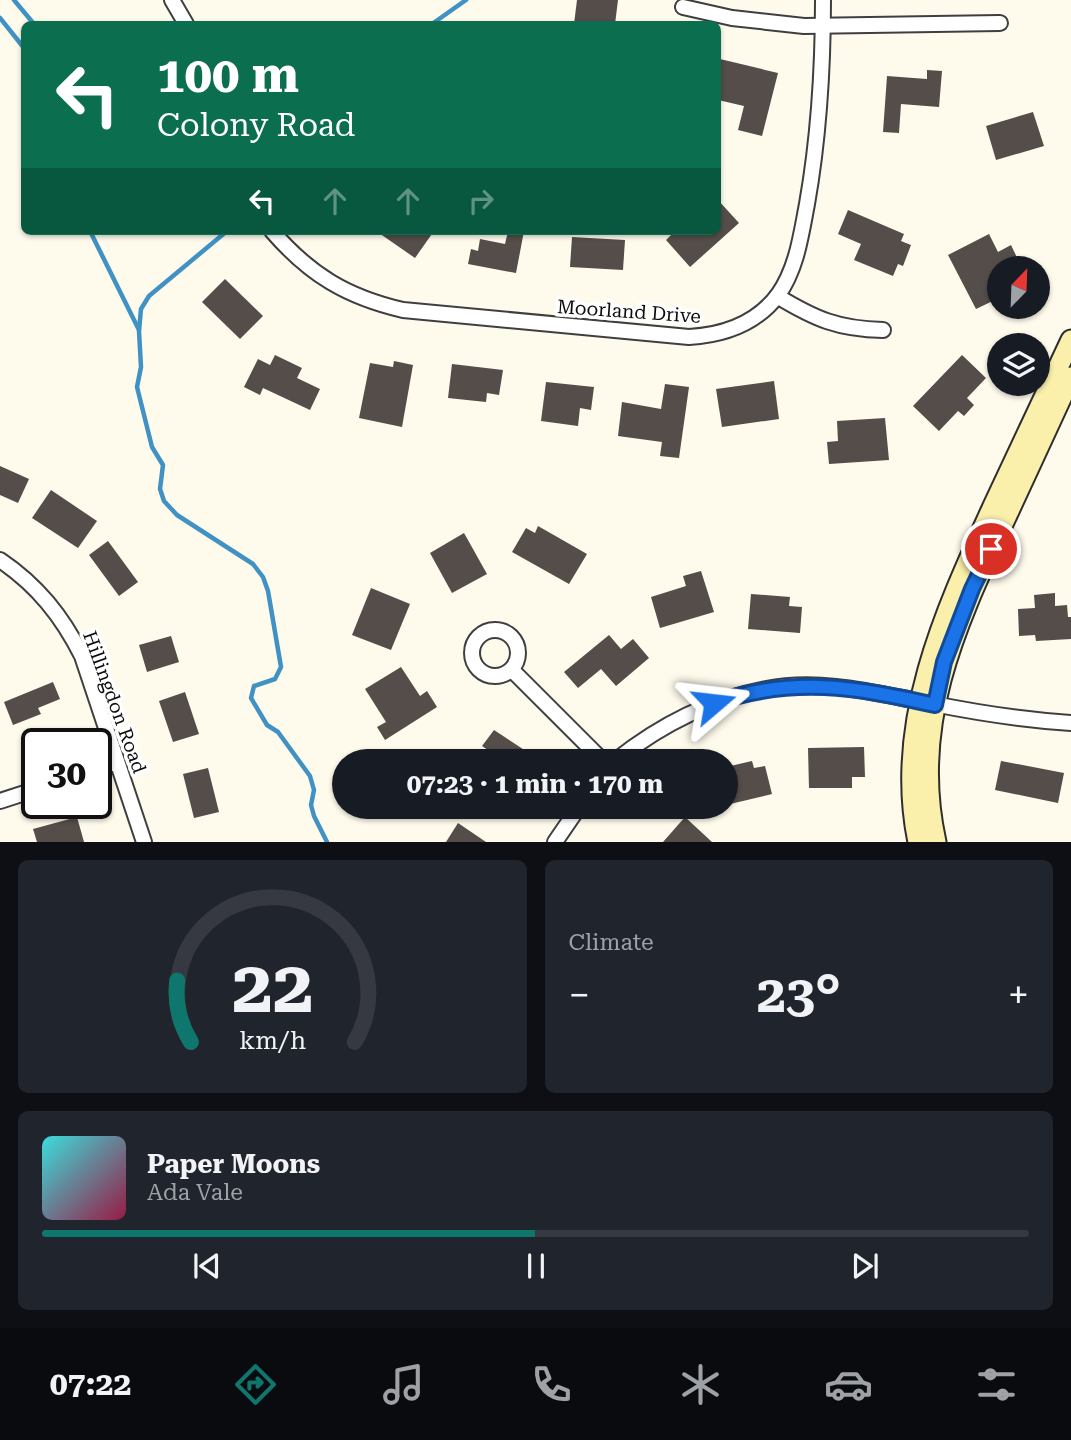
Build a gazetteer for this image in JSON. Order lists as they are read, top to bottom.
{
  "streets": {
    "street": ["Moorland Drive", "Hillingdon Road"]
  },
  "north": "top right",
  "page": {
    "turn": ["100 m", "Colony Road"],
    "limit": "30",
    "trip": "07:23 · 1 min · 170 m",
    "tile": "Climate",
    "heat": ["−", "23°", "+"],
    "song": ["Paper Moons", "Ada Vale"],
    "tabs": "07:22",
    "gauge": ["22", "km/h"]
  }
}
